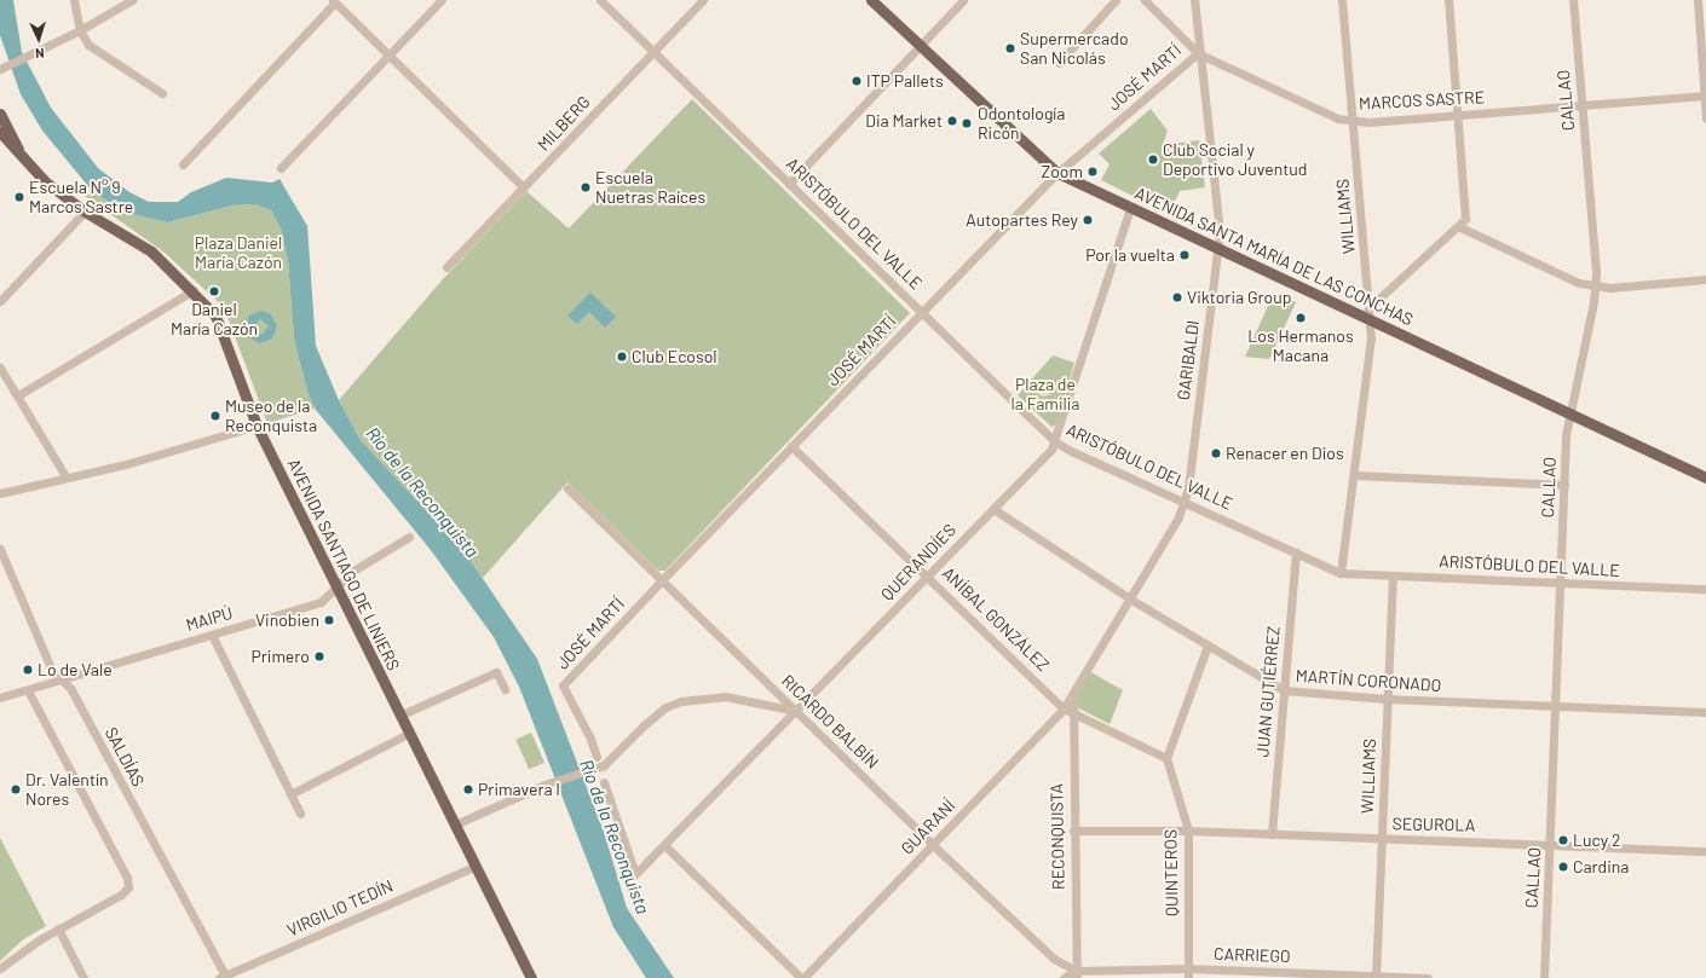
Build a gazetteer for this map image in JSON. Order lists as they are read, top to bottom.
{
  "streets": {
    "main road": ["AVENIDA SANTA MARÍA DE LAS CONCHAS", "AVENIDA SANTIAGO DE LINIERS"],
    "street": [
      "JOSÉ MARTÍ",
      "MARCOS SASTRE",
      "CALLAO",
      "MILBERG",
      "WILLIAMS",
      "ARISTÓBULO DEL VALLE",
      "GARIBALDI",
      "QUERANDÍES",
      "MAIPÚ",
      "ANÍBAL GONZÁLEZ",
      "MARTÍN CORONADO",
      "JUAN GUTIÉRREZ",
      "RICARDO BALBÍN",
      "SALDÍAS",
      "SEGUROLA",
      "GUARANÍ",
      "RECONQUISTA",
      "QUINTEROS",
      "VIRGILIO TEDÍN",
      "CARRIEGO"
    ]
  },
  "crossings": [
    ["JOSÉ MARTÍ", "MARCOS SASTRE"],
    ["JOSÉ MARTÍ", "ARISTÓBULO DEL VALLE"],
    ["JOSÉ MARTÍ", "AVENIDA SANTA MARÍA DE LAS CONCHAS"],
    ["JOSÉ MARTÍ", "GARIBALDI"],
    ["JOSÉ MARTÍ", "ANÍBAL GONZÁLEZ"],
    ["JOSÉ MARTÍ", "RICARDO BALBÍN"],
    ["MARCOS SASTRE", "CALLAO"],
    ["MARCOS SASTRE", "WILLIAMS"],
    ["MARCOS SASTRE", "GARIBALDI"],
    ["CALLAO", "ARISTÓBULO DEL VALLE"],
    ["CALLAO", "AVENIDA SANTA MARÍA DE LAS CONCHAS"],
    ["CALLAO", "MARTÍN CORONADO"],
    ["CALLAO", "SEGUROLA"],
    ["MILBERG", "ARISTÓBULO DEL VALLE"],
    ["WILLIAMS", "ARISTÓBULO DEL VALLE"],
    ["WILLIAMS", "AVENIDA SANTA MARÍA DE LAS CONCHAS"],
    ["WILLIAMS", "MARTÍN CORONADO"],
    ["WILLIAMS", "SEGUROLA"],
    ["WILLIAMS", "CARRIEGO"],
    ["ARISTÓBULO DEL VALLE", "GARIBALDI"],
    ["ARISTÓBULO DEL VALLE", "QUERANDÍES"],
    ["ARISTÓBULO DEL VALLE", "JUAN GUTIÉRREZ"],
    ["AVENIDA SANTA MARÍA DE LAS CONCHAS", "GARIBALDI"],
    ["AVENIDA SANTA MARÍA DE LAS CONCHAS", "QUERANDÍES"],
    ["GARIBALDI", "MARTÍN CORONADO"],
    ["GARIBALDI", "GUARANÍ"],
    ["GARIBALDI", "RECONQUISTA"],
    ["QUERANDÍES", "ANÍBAL GONZÁLEZ"],
    ["QUERANDÍES", "MARTÍN CORONADO"],
    ["QUERANDÍES", "RICARDO BALBÍN"],
    ["AVENIDA SANTIAGO DE LINIERS", "MAIPÚ"],
    ["AVENIDA SANTIAGO DE LINIERS", "VIRGILIO TEDÍN"],
    ["MAIPÚ", "SALDÍAS"],
    ["ANÍBAL GONZÁLEZ", "GUARANÍ"],
    ["ANÍBAL GONZÁLEZ", "RECONQUISTA"],
    ["MARTÍN CORONADO", "JUAN GUTIÉRREZ"],
    ["JUAN GUTIÉRREZ", "SEGUROLA"],
    ["RICARDO BALBÍN", "GUARANÍ"],
    ["RICARDO BALBÍN", "RECONQUISTA"],
    ["RICARDO BALBÍN", "CARRIEGO"],
    ["SALDÍAS", "VIRGILIO TEDÍN"],
    ["SEGUROLA", "RECONQUISTA"],
    ["SEGUROLA", "QUINTEROS"],
    ["GUARANÍ", "RECONQUISTA"],
    ["RECONQUISTA", "CARRIEGO"],
    ["QUINTEROS", "CARRIEGO"]
  ],
  "water": ["Río de la Reconquista"],
  "parks": ["Plaza Daniel María Cazón", "Plaza de la Familia"],
  "places": [
    "Supermercado San Nicolás",
    "ITP Pallets",
    "Dia Market",
    "Odontología Ricón",
    "Club Social y Deportivo Juventud",
    "Zoom",
    "Escuela Nuetras Raíces",
    "Escuela N° 9 Marcos Sastre",
    "Autopartes Rey",
    "Por la vuelta",
    "Daniel María Cazón",
    "Viktoria Group",
    "Los Hermanos Macana",
    "Club Ecosol",
    "Museo de la Reconquista",
    "Renacer en Dios",
    "Vinobien",
    "Primero",
    "Lo de Vale",
    "Dr. Valentín Nores",
    "Primavera l",
    "Lucy 2",
    "Cardina"
  ],
  "north": "bottom"
}
